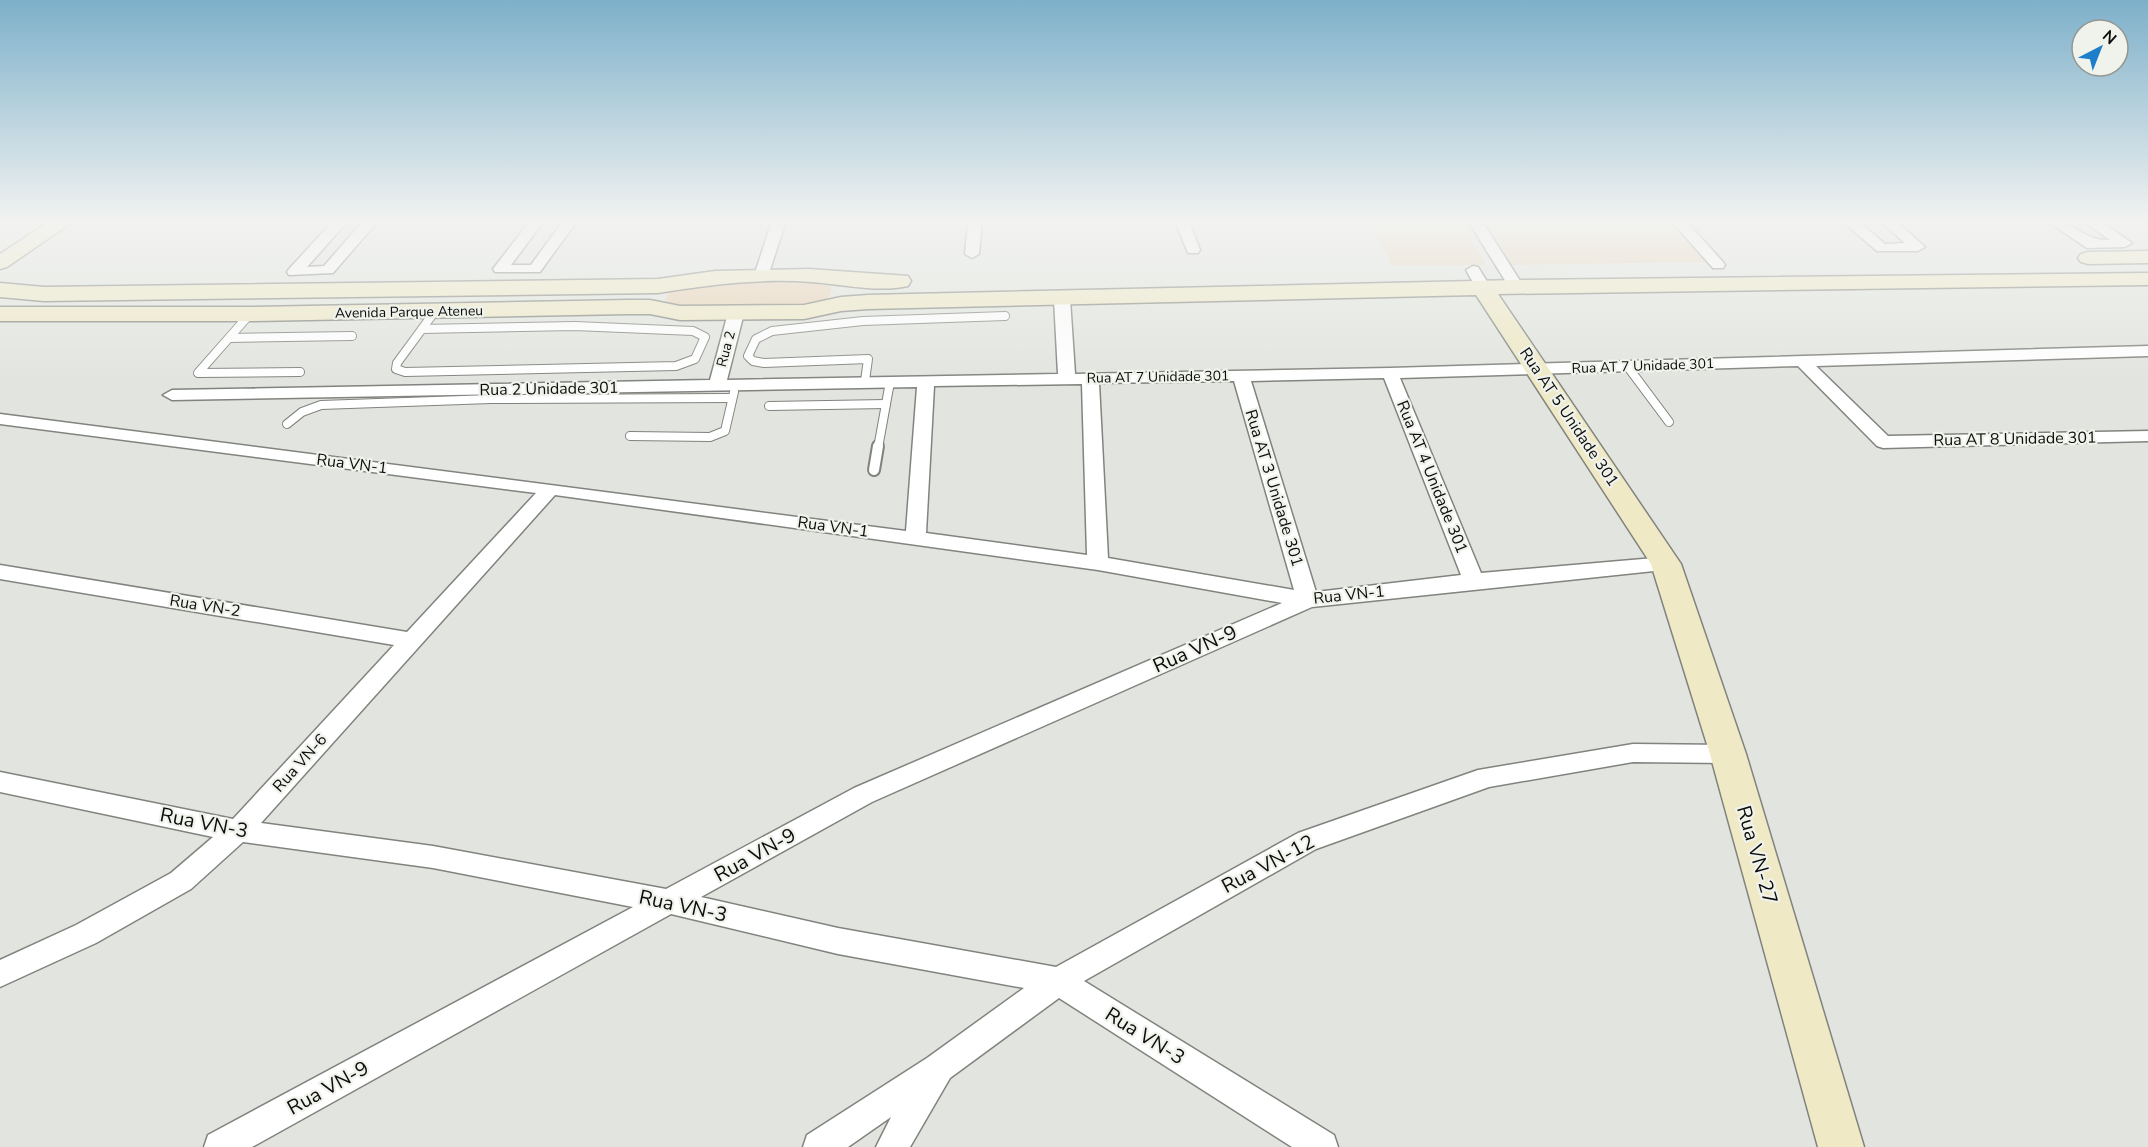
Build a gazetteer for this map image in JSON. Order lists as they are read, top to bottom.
{
  "streets": {
    "street": [
      "Avenida Parque Ateneu",
      "Rua 2",
      "Rua AT 7 Unidade 301",
      "Rua 2 Unidade 301",
      "Rua AT 5 Unidade 301",
      "Rua AT 8 Unidade 301",
      "Rua VN-1",
      "Rua AT 4 Unidade 301",
      "Rua AT 3 Unidade 301",
      "Rua VN-2",
      "Rua VN-9",
      "Rua VN-6",
      "Rua VN-3",
      "Rua VN-27",
      "Rua VN-12"
    ]
  },
  "crossings": [
    ["Avenida Parque Ateneu", "Rua 2"],
    ["Avenida Parque Ateneu", "Rua AT 7 Unidade 301"],
    ["Avenida Parque Ateneu", "Rua AT 5 Unidade 301"],
    ["Rua 2", "Rua 2 Unidade 301"],
    ["Rua AT 7 Unidade 301", "Rua 2 Unidade 301"],
    ["Rua AT 7 Unidade 301", "Rua AT 5 Unidade 301"],
    ["Rua AT 7 Unidade 301", "Rua AT 8 Unidade 301"],
    ["Rua AT 7 Unidade 301", "Rua AT 4 Unidade 301"],
    ["Rua AT 7 Unidade 301", "Rua AT 3 Unidade 301"],
    ["Rua AT 5 Unidade 301", "Rua VN-1"],
    ["Rua AT 5 Unidade 301", "Rua VN-27"],
    ["Rua VN-1", "Rua AT 4 Unidade 301"],
    ["Rua VN-1", "Rua AT 3 Unidade 301"],
    ["Rua VN-1", "Rua VN-9"],
    ["Rua VN-1", "Rua VN-6"],
    ["Rua VN-1", "Rua VN-27"],
    ["Rua AT 3 Unidade 301", "Rua VN-9"],
    ["Rua VN-2", "Rua VN-6"],
    ["Rua VN-9", "Rua VN-3"],
    ["Rua VN-6", "Rua VN-3"],
    ["Rua VN-3", "Rua VN-12"],
    ["Rua VN-27", "Rua VN-12"]
  ],
  "north": "top right"
}
